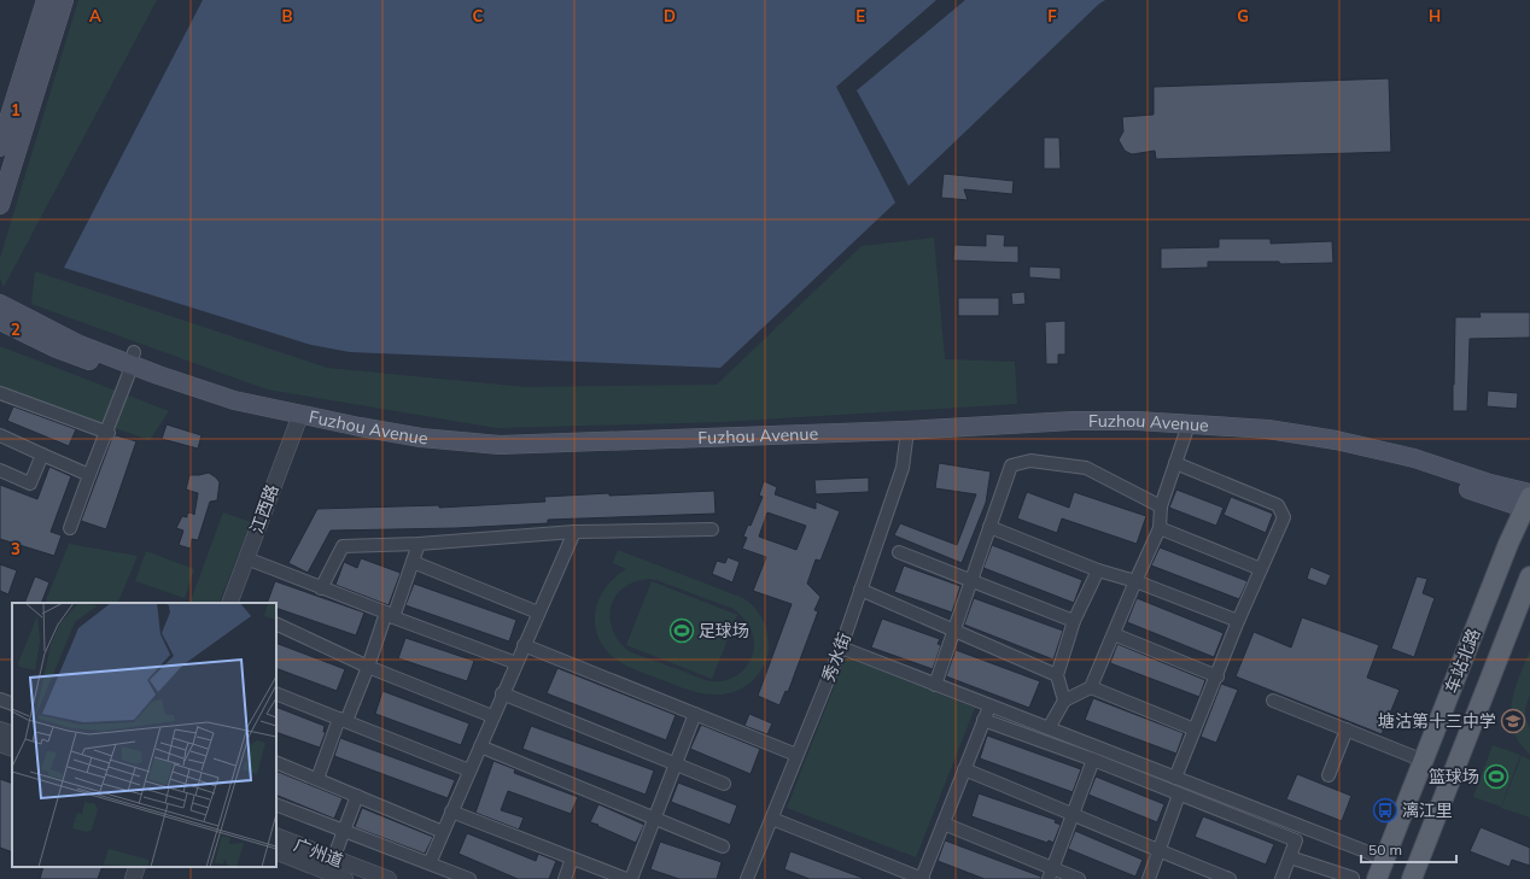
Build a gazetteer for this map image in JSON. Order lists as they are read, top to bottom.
{
  "streets": {
    "main road": ["Fuzhou Avenue", "车站北路"],
    "street": ["江西路", "秀水街", "广州道"]
  },
  "crossings": [
    ["Fuzhou Avenue", "江西路"],
    ["Fuzhou Avenue", "秀水街"],
    ["Fuzhou Avenue", "车站北路"]
  ],
  "places": {
    "sports": ["足球场", "篮球场"],
    "school or university": ["塘沽第十三中学"],
    "bus stop": ["漓江里"]
  },
  "scale_bar": "50 m",
  "grid": {
    "columns": [
      "A",
      "B",
      "C",
      "D",
      "E",
      "F",
      "G",
      "H"
    ],
    "rows": ["1", "2", "3"]
  }
}
